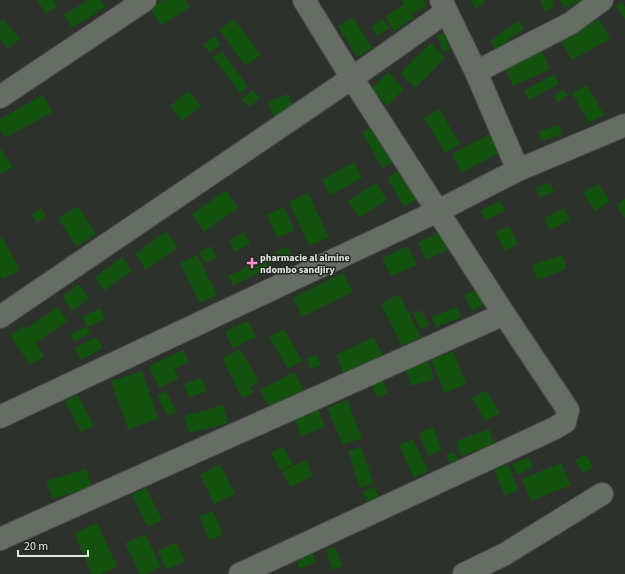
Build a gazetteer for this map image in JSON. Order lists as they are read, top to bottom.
{
  "places": {
    "health": ["pharmacie al almine ndombo sandjiry"]
  },
  "scale_bar": "20 m"
}
